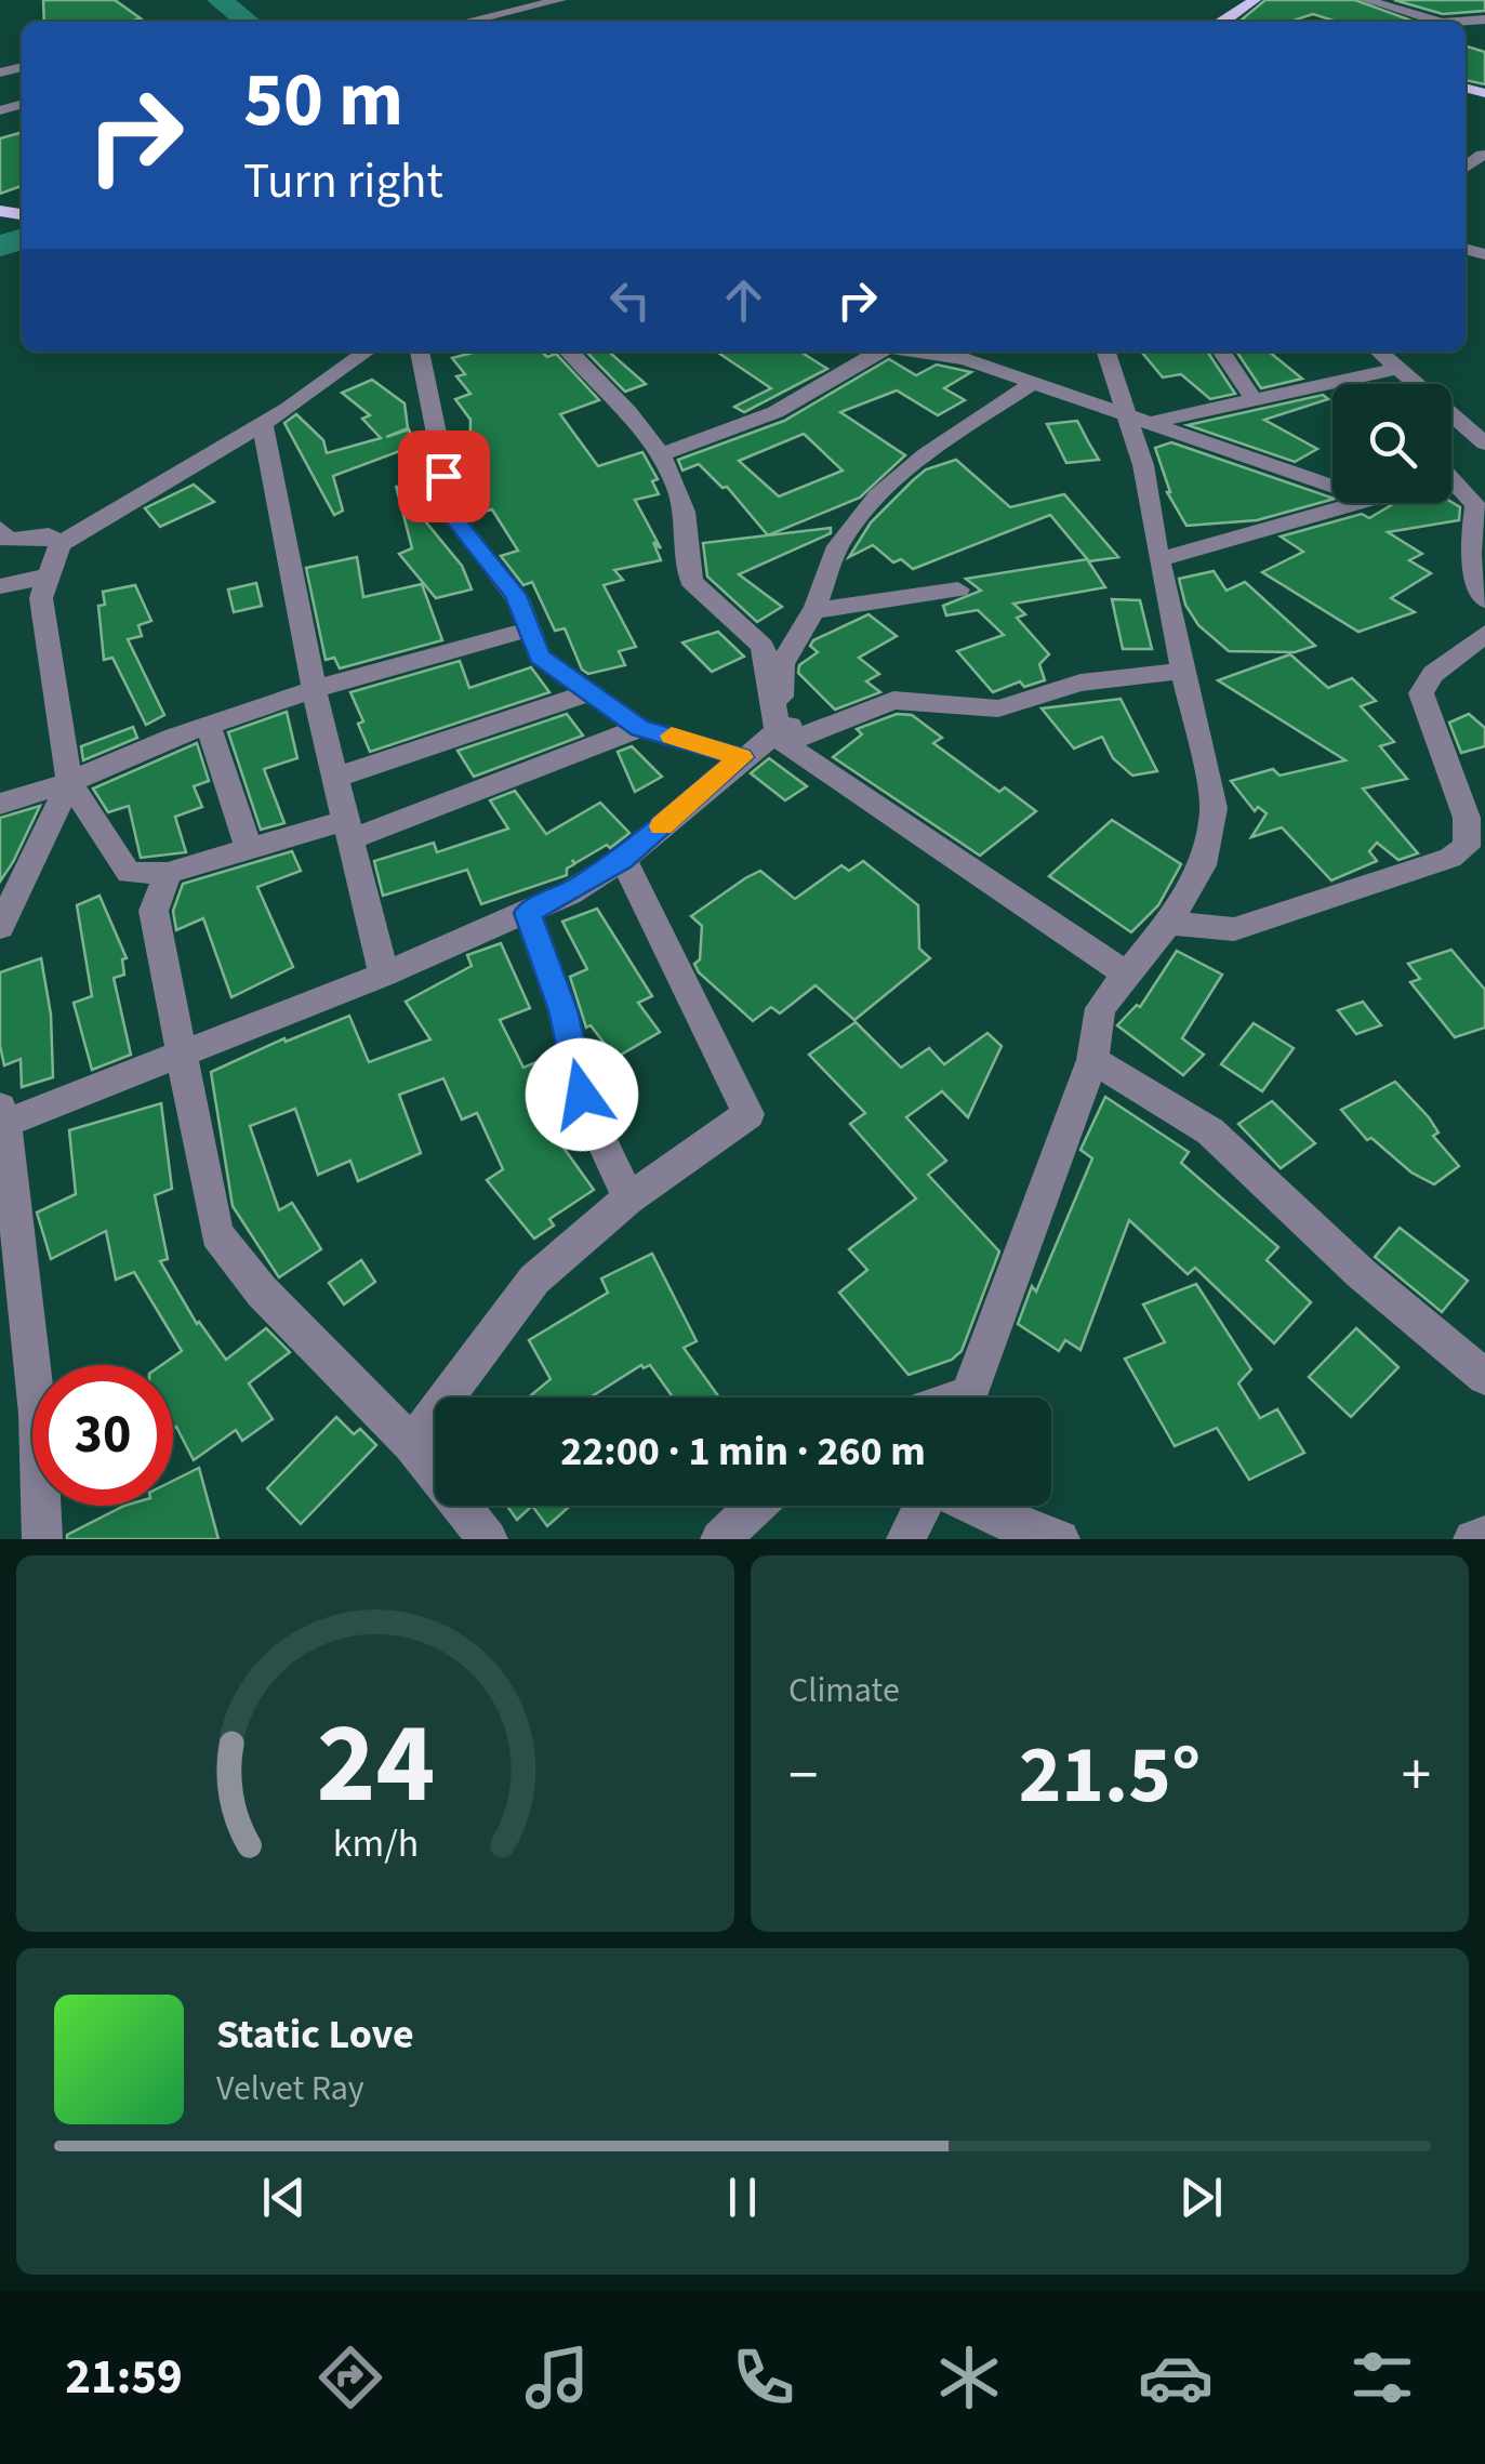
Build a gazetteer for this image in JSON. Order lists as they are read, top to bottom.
{
  "page": {
    "turn": ["50 m", "Turn right"],
    "limit": "30",
    "trip": "22:00 · 1 min · 260 m",
    "tile": "Climate",
    "heat": ["−", "21.5°", "+"],
    "song": ["Static Love", "Velvet Ray"],
    "tabs": "21:59",
    "gauge": ["24", "km/h"]
  }
}
